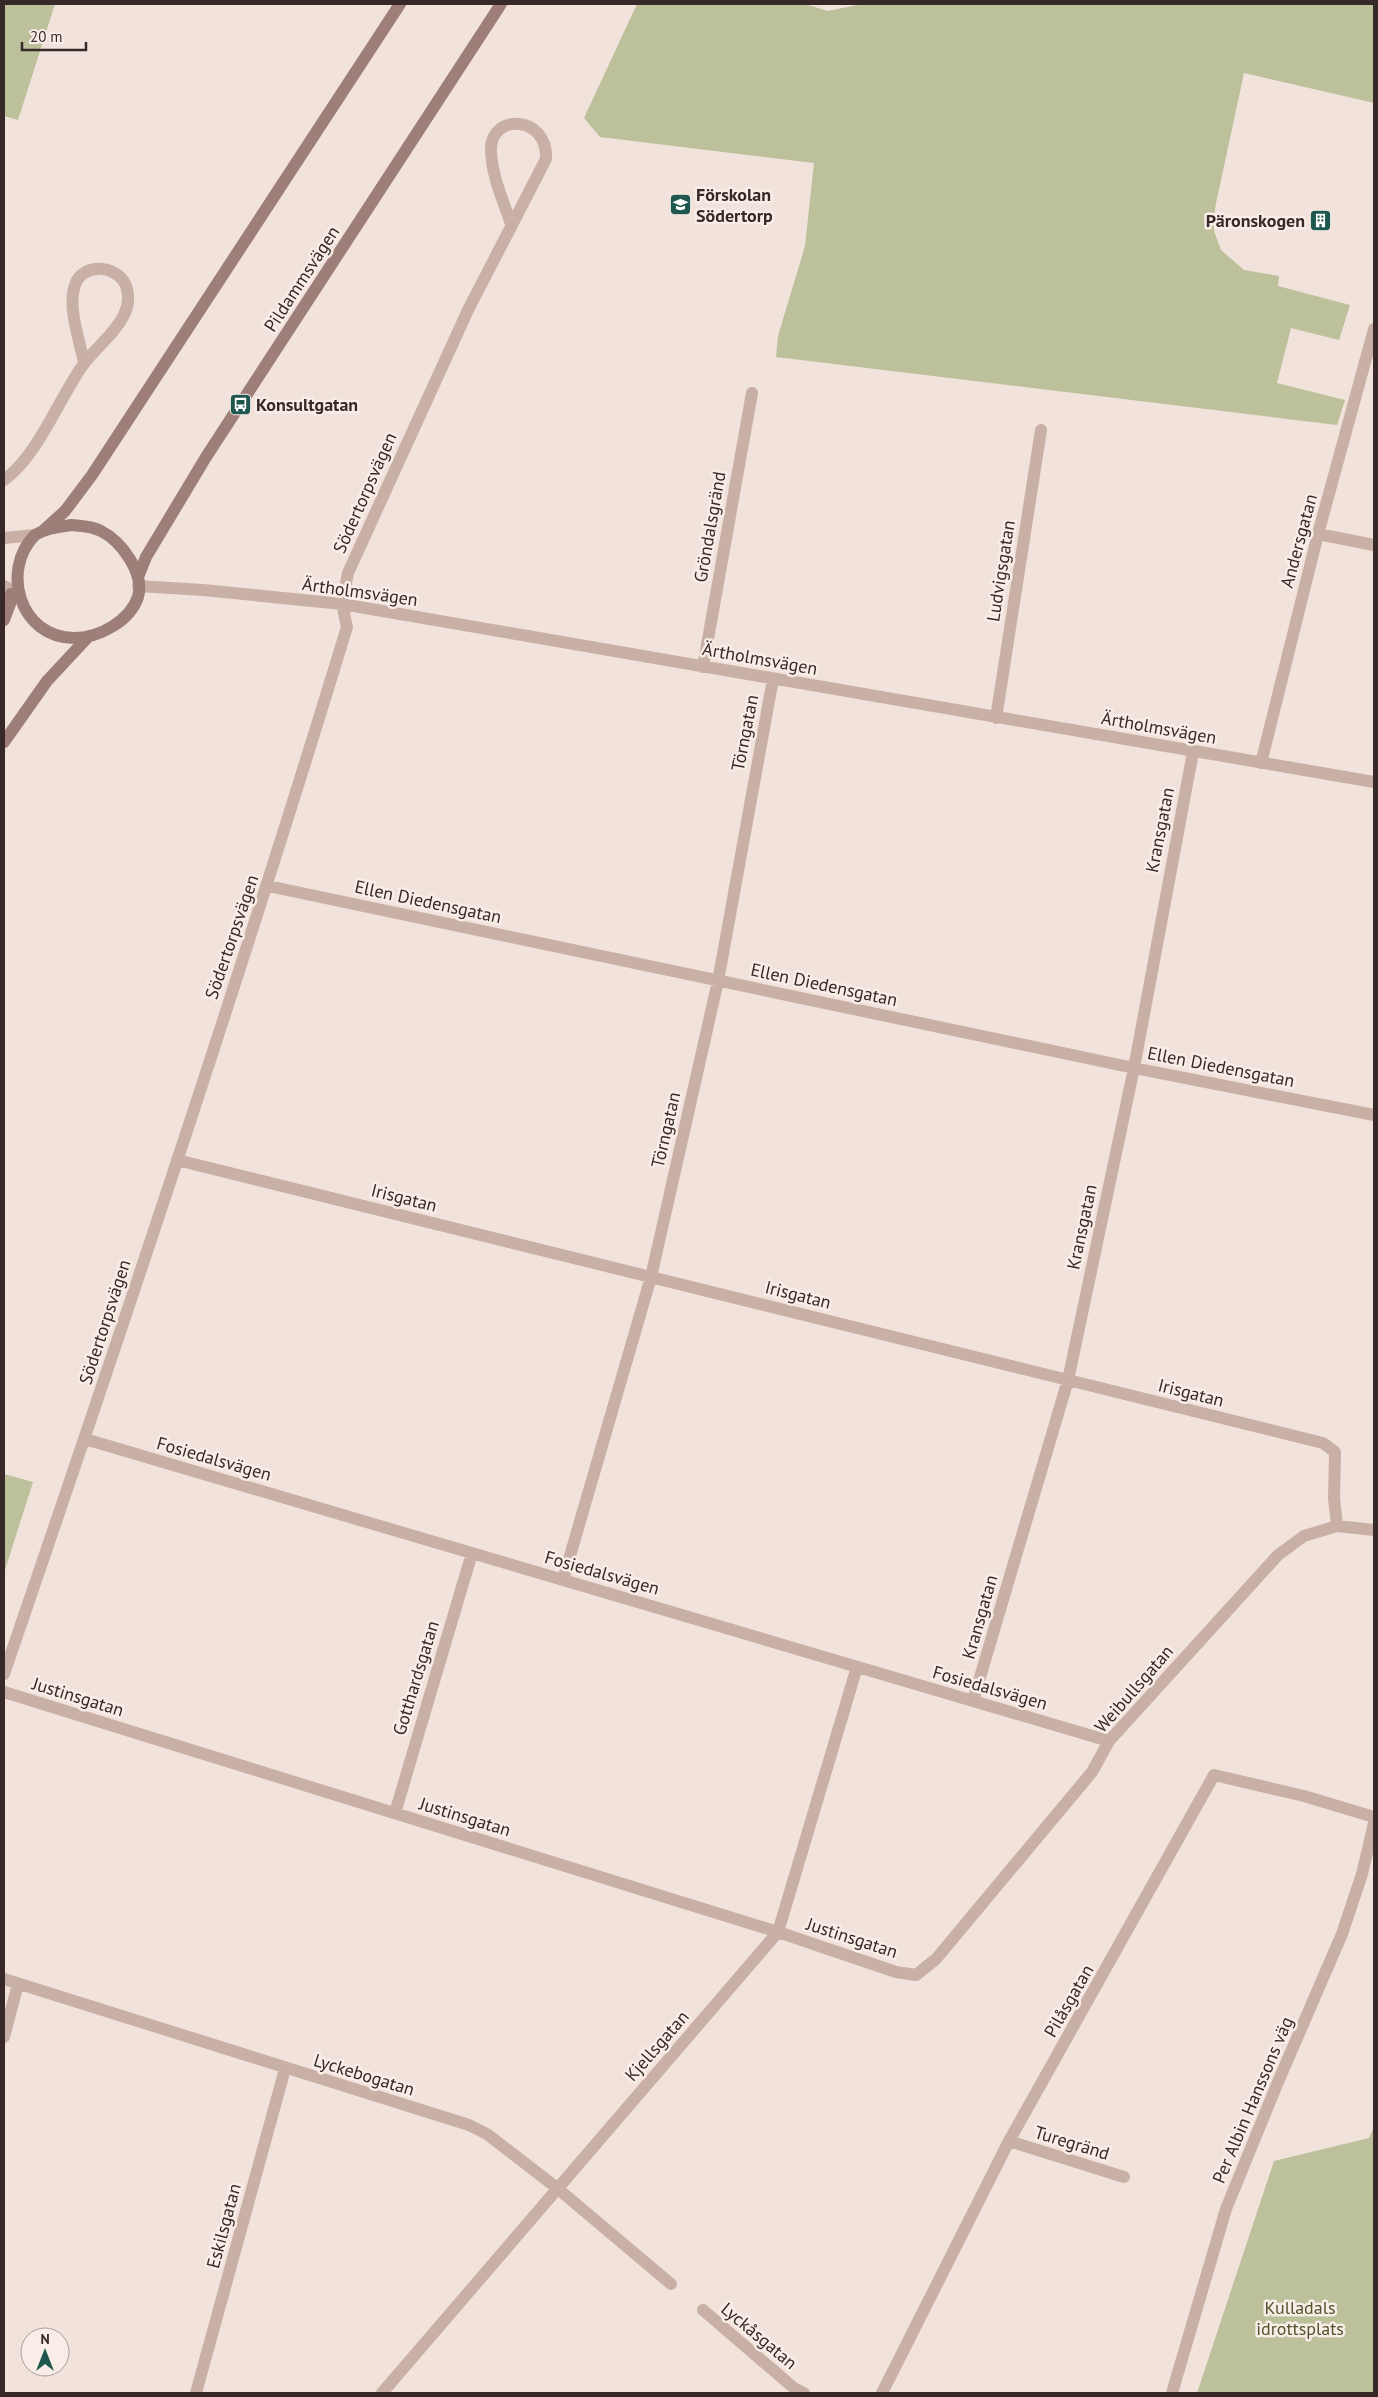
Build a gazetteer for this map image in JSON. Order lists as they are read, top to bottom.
{
  "streets": {
    "main road": ["Pildammsvägen"],
    "street": [
      "Södertorpsvägen",
      "Gröndalsgränd",
      "Andersgatan",
      "Ludvigsgatan",
      "Ärtholmsvägen",
      "Törngatan",
      "Kransgatan",
      "Ellen Diedensgatan",
      "Irisgatan",
      "Fosiedalsvägen",
      "Gotthardsgatan",
      "Weibullsgatan",
      "Justinsgatan",
      "Pilåsgatan",
      "Kjellsgatan",
      "Lyckebogatan",
      "Per Albin Hanssons väg",
      "Turegränd",
      "Eskilsgatan",
      "Lyckåsgatan"
    ]
  },
  "crossings": [
    ["Pildammsvägen", "Ärtholmsvägen"],
    ["Södertorpsvägen", "Ärtholmsvägen"],
    ["Södertorpsvägen", "Ellen Diedensgatan"],
    ["Södertorpsvägen", "Irisgatan"],
    ["Södertorpsvägen", "Fosiedalsvägen"],
    ["Gröndalsgränd", "Ärtholmsvägen"],
    ["Andersgatan", "Ärtholmsvägen"],
    ["Ludvigsgatan", "Ärtholmsvägen"],
    ["Ärtholmsvägen", "Törngatan"],
    ["Ärtholmsvägen", "Kransgatan"],
    ["Törngatan", "Ellen Diedensgatan"],
    ["Törngatan", "Irisgatan"],
    ["Törngatan", "Fosiedalsvägen"],
    ["Kransgatan", "Ellen Diedensgatan"],
    ["Kransgatan", "Irisgatan"],
    ["Kransgatan", "Fosiedalsvägen"],
    ["Irisgatan", "Weibullsgatan"],
    ["Fosiedalsvägen", "Gotthardsgatan"],
    ["Fosiedalsvägen", "Weibullsgatan"],
    ["Fosiedalsvägen", "Kjellsgatan"],
    ["Gotthardsgatan", "Justinsgatan"],
    ["Weibullsgatan", "Justinsgatan"],
    ["Justinsgatan", "Kjellsgatan"],
    ["Pilåsgatan", "Turegränd"],
    ["Kjellsgatan", "Lyckebogatan"],
    ["Lyckebogatan", "Eskilsgatan"]
  ],
  "parks": ["Kulladals idrottsplats"],
  "places": {
    "school or university": ["Förskolan Södertorp"],
    "building": ["Päronskogen"],
    "bus stop": ["Konsultgatan"]
  },
  "scale_bar": "20 m",
  "north": "top"
}
